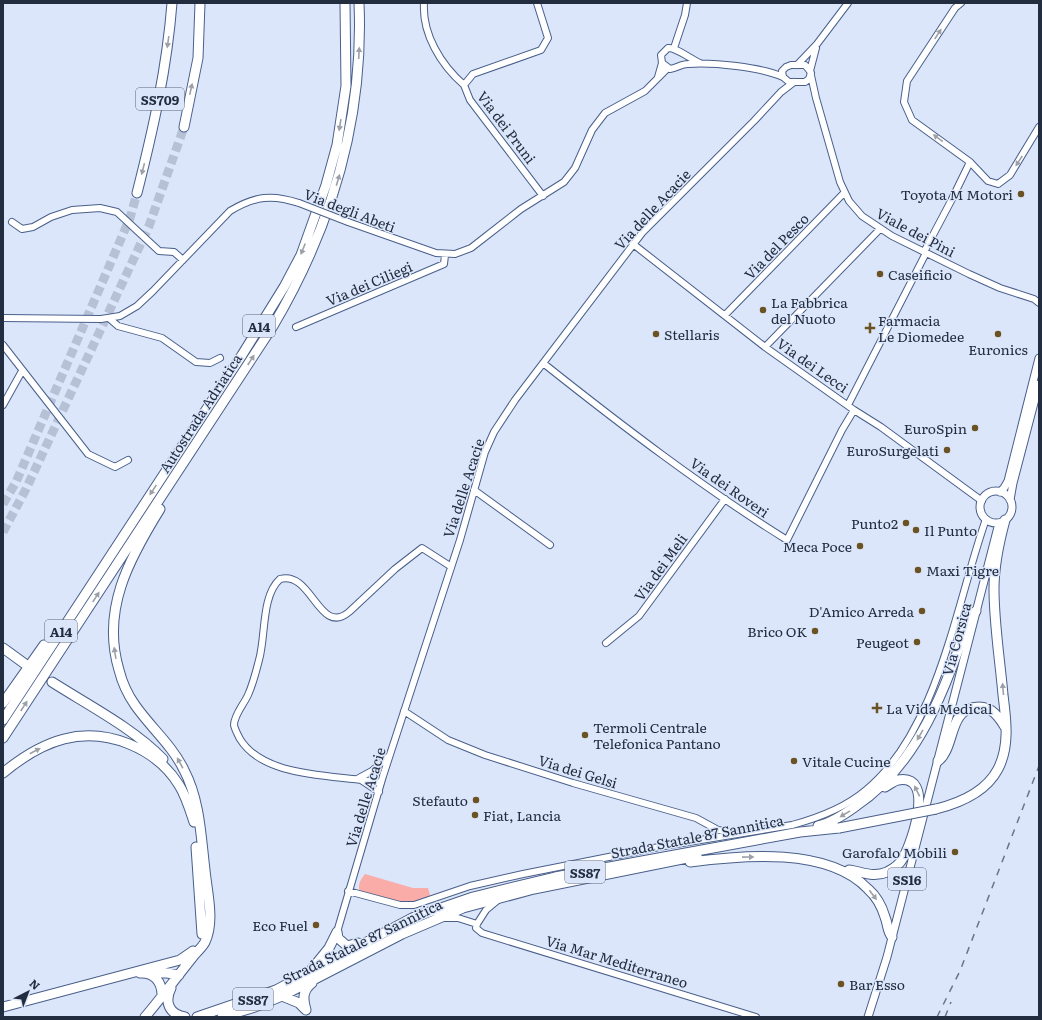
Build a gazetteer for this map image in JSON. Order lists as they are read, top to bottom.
{
  "streets": {
    "highway": [
      "SS709",
      "A14",
      "Autostrada Adriatica",
      "Strada Statale 87 Sannitica",
      "SS87"
    ],
    "main road": ["Via Corsica", "SS16"],
    "street": [
      "Via dei Pruni",
      "Via delle Acacie",
      "Via degli Abeti",
      "Viale dei Pini",
      "Via del Pesco",
      "Via dei Ciliegi",
      "Via dei Lecci",
      "Via dei Roveri",
      "Via dei Meli",
      "Via dei Gelsi",
      "Via Mar Mediterraneo"
    ]
  },
  "crossings": [
    ["Via delle Acacie", "Viale dei Pini"],
    ["Via delle Acacie", "Via dei Lecci"],
    ["Via delle Acacie", "Via dei Roveri"],
    ["Via delle Acacie", "Via dei Gelsi"],
    ["Via delle Acacie", "SS87"],
    ["Via degli Abeti", "Via dei Ciliegi"],
    ["Viale dei Pini", "Via del Pesco"],
    ["Via del Pesco", "Via dei Lecci"],
    ["Via dei Lecci", "Via dei Roveri"],
    ["Via dei Lecci", "Via Corsica"],
    ["Via dei Roveri", "Via dei Meli"],
    ["Via Corsica", "SS16"],
    ["Strada Statale 87 Sannitica", "SS87"]
  ],
  "places": {
    "other": [
      "Toyota M Motori",
      "Caseificio",
      "La Fabbrica del Nuoto",
      "Stellaris",
      "Euronics",
      "EuroSpin",
      "EuroSurgelati",
      "Punto2",
      "Il Punto",
      "Meca Poce",
      "Maxi Tigre",
      "D'Amico Arreda",
      "Brico OK",
      "Peugeot",
      "Termoli Centrale Telefonica Pantano",
      "Vitale Cucine",
      "Stefauto",
      "Fiat, Lancia",
      "Garofalo Mobili",
      "Eco Fuel",
      "Bar Esso"
    ],
    "health": ["Farmacia Le Diomedee", "La Vida Medical"]
  },
  "north": "top right"
}
